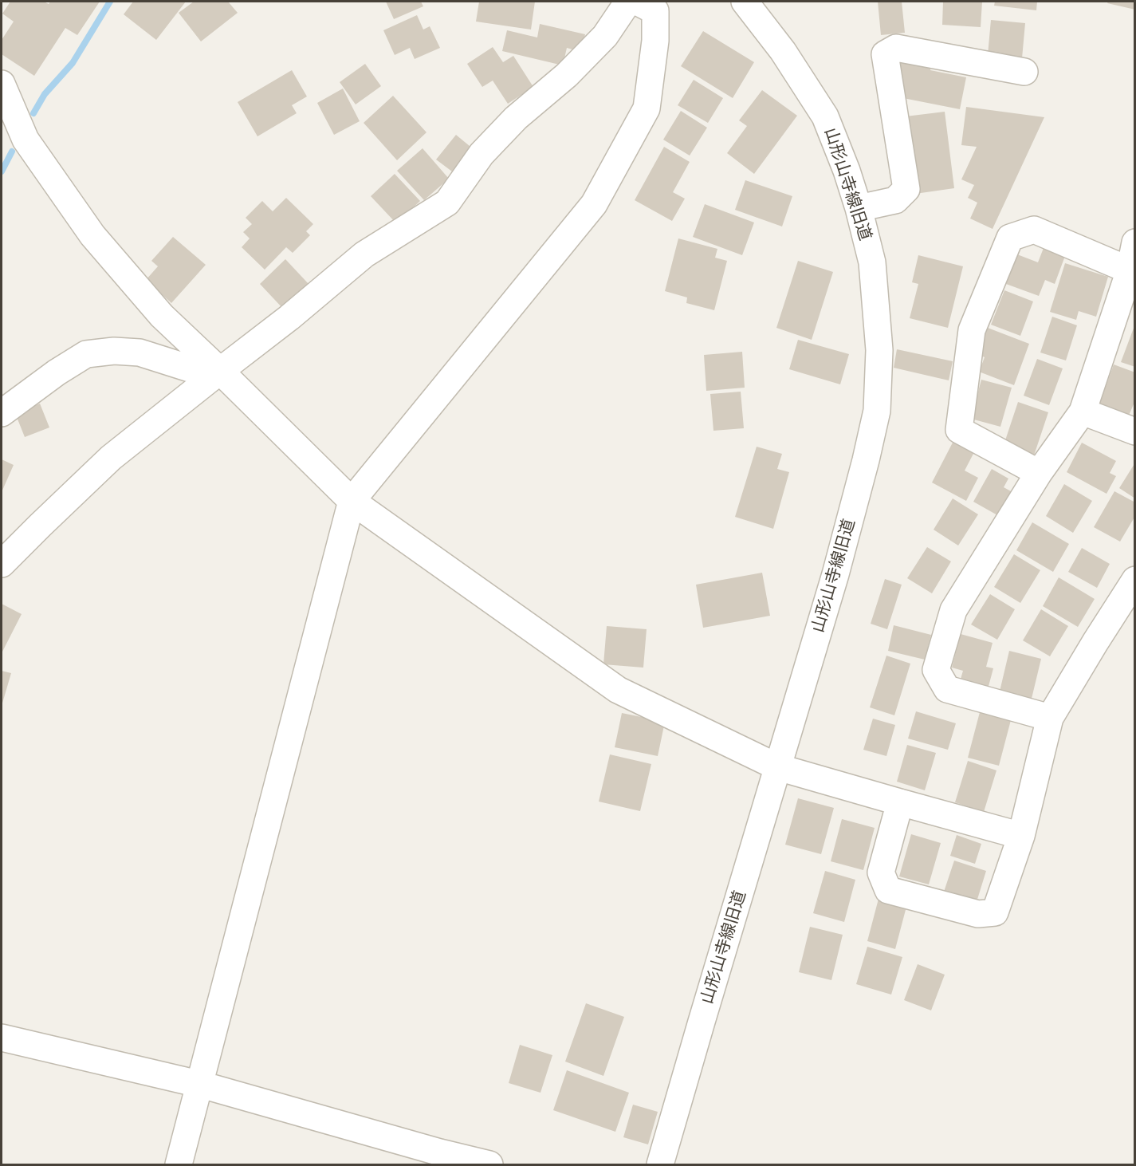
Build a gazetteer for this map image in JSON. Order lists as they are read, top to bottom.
{
  "streets": {
    "street": ["山形山寺線旧道"]
  }
}
